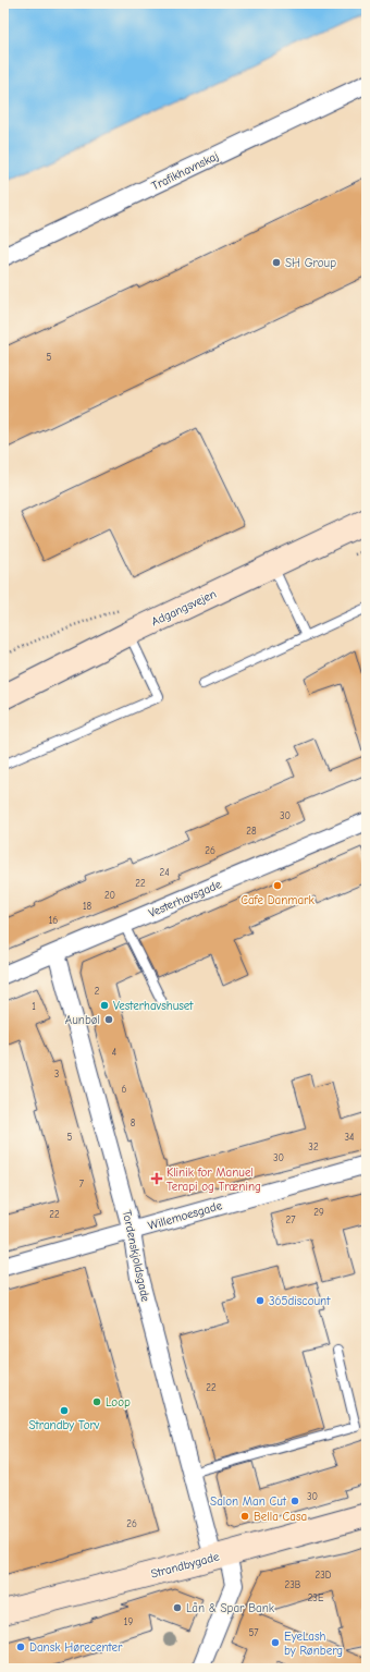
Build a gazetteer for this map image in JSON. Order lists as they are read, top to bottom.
{
  "streets": {
    "street": [
      "Trafikhavnskaj",
      "Adgangsvejen",
      "Vesterhavsgade",
      "Willemoesgade",
      "Tordenskjoldsgade",
      "Strandbygade"
    ]
  },
  "crossings": [
    ["Vesterhavsgade", "Tordenskjoldsgade"],
    ["Willemoesgade", "Tordenskjoldsgade"],
    ["Tordenskjoldsgade", "Strandbygade"]
  ],
  "places": {
    "other": [
      "SH Group",
      "Cafe Danmark",
      "Vesterhavshuset",
      "Aunbøl",
      "365discount",
      "Loop",
      "Strandby Torv",
      "Salon Man Cut",
      "Bella Casa",
      "Lån & Spar Bank",
      "EyeLash by Rønberg",
      "Dansk Hørecenter"
    ],
    "health": ["Klinik for Manuel Terapi og Træning"]
  },
  "house_numbers": [
    "5",
    "30",
    "28",
    "26",
    "24",
    "22",
    "20",
    "18",
    "16",
    "2",
    "1",
    "4",
    "3",
    "6",
    "8",
    "5",
    "34",
    "32",
    "30",
    "7",
    "29",
    "22",
    "27",
    "22",
    "30",
    "26",
    "23D",
    "23B",
    "23E",
    "19",
    "57"
  ]
}
